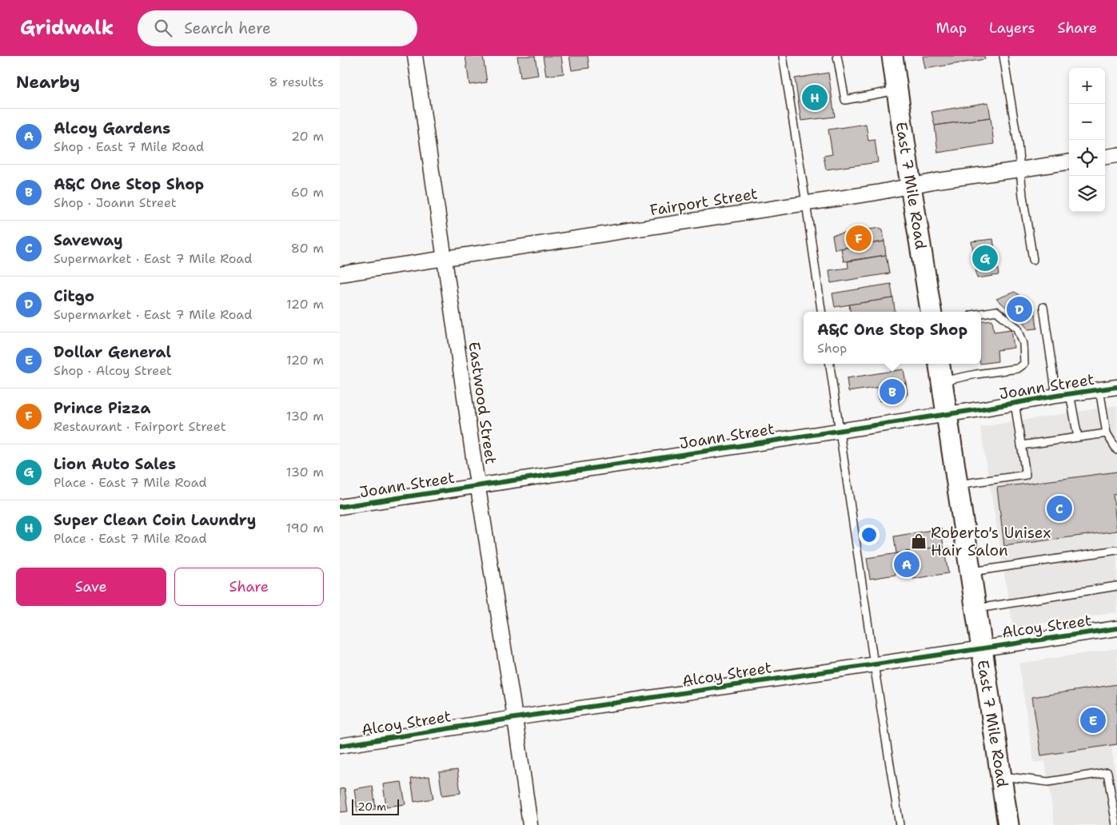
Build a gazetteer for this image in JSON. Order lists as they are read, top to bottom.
{
  "streets": {
    "street": [
      "East 7 Mile Road",
      "Fairport Street",
      "Joann Street",
      "Eastwood Street",
      "Alcoy Street"
    ]
  },
  "crossings": [
    ["East 7 Mile Road", "Fairport Street"],
    ["East 7 Mile Road", "Joann Street"],
    ["East 7 Mile Road", "Alcoy Street"],
    ["Fairport Street", "Eastwood Street"],
    ["Joann Street", "Eastwood Street"],
    ["Eastwood Street", "Alcoy Street"]
  ],
  "places": {
    "shop": ["Roberto's Unisex Hair Salon"]
  },
  "scale_bar": "20 m",
  "page": {
    "header": "Gridwalk",
    "search": "Search here",
    "nav": ["Map", "Layers", "Share"],
    "heading": ["Nearby", "8 results"],
    "map_buttons": ["+", "−"],
    "pins": [
      "H",
      "F",
      "G",
      "D",
      "B",
      "C",
      "A",
      "E"
    ],
    "list": [
      {
        "mark": "A",
        "name": "Alcoy Gardens",
        "note": "Shop · East 7 Mile Road",
        "value": "20 m"
      },
      {
        "mark": "B",
        "name": "A&C One Stop Shop",
        "note": "Shop · Joann Street",
        "value": "60 m"
      },
      {
        "mark": "C",
        "name": "Saveway",
        "note": "Supermarket · East 7 Mile Road",
        "value": "80 m"
      },
      {
        "mark": "D",
        "name": "Citgo",
        "note": "Supermarket · East 7 Mile Road",
        "value": "120 m"
      },
      {
        "mark": "E",
        "name": "Dollar General",
        "note": "Shop · Alcoy Street",
        "value": "120 m"
      },
      {
        "mark": "F",
        "name": "Prince Pizza",
        "note": "Restaurant · Fairport Street",
        "value": "130 m"
      },
      {
        "mark": "G",
        "name": "Lion Auto Sales",
        "note": "Place · East 7 Mile Road",
        "value": "130 m"
      },
      {
        "mark": "H",
        "name": "Super Clean Coin Laundry",
        "note": "Place · East 7 Mile Road",
        "value": "190 m"
      }
    ],
    "popup": ["A&C One Stop Shop", "Shop"],
    "buttons": ["Save", "Share"],
    "scale": "20 m"
  }
}
